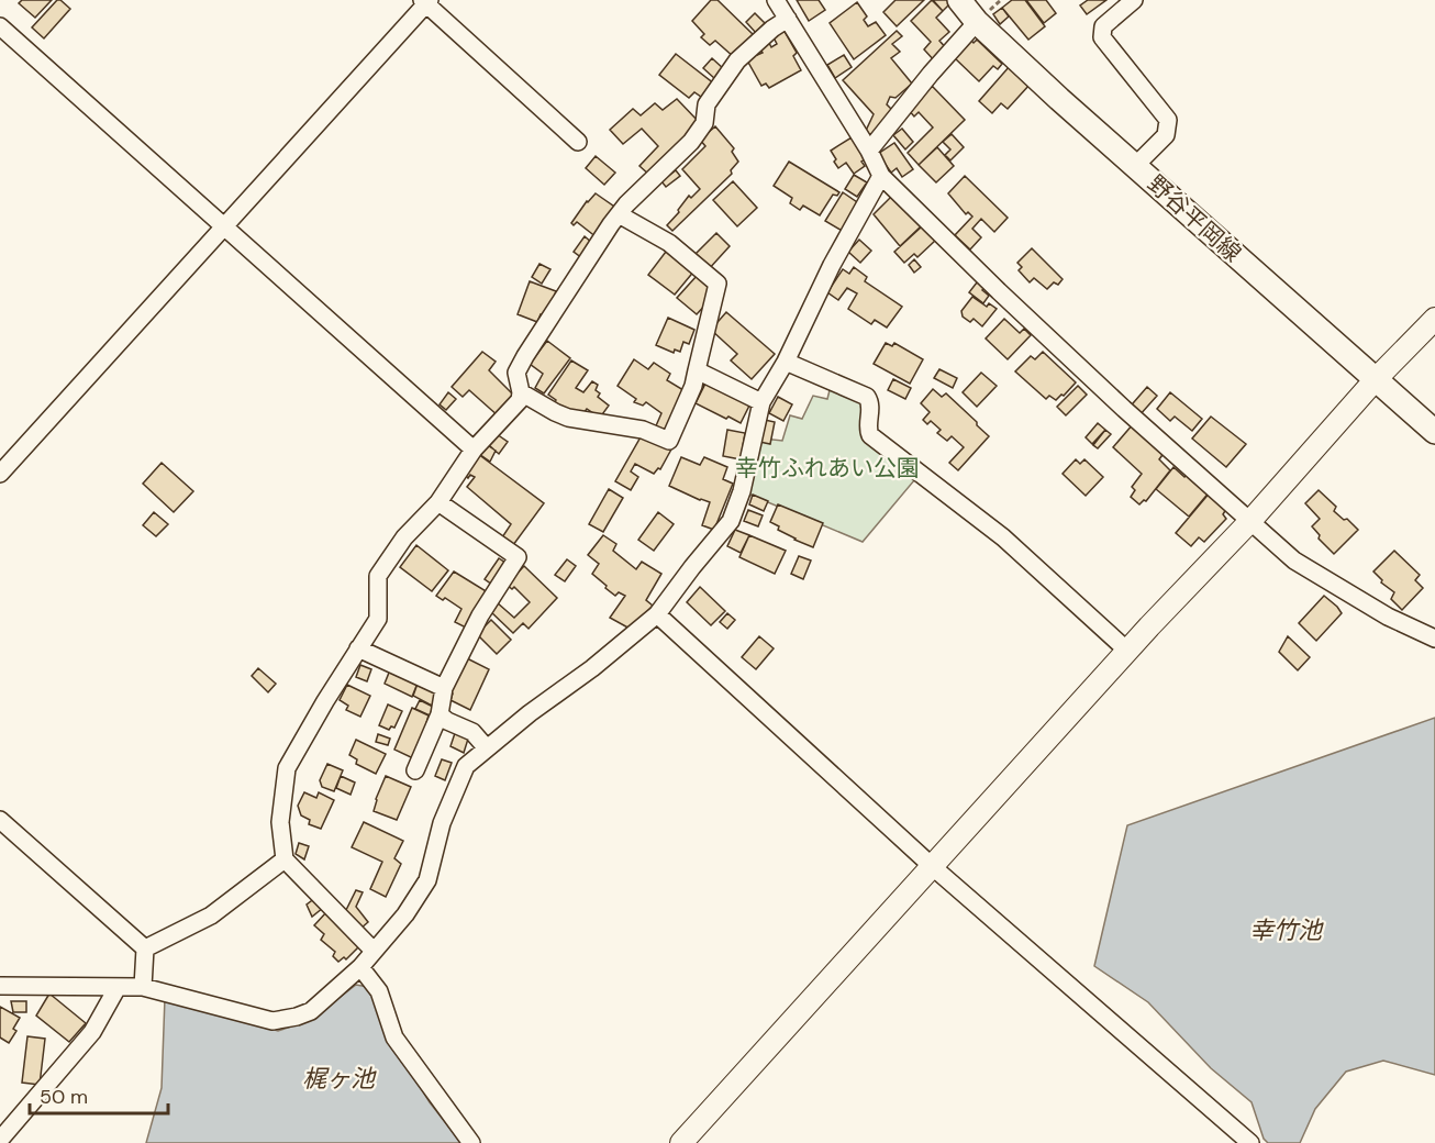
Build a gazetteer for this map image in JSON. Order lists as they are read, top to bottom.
{
  "streets": {
    "main road": ["野谷平岡線"]
  },
  "water": ["幸竹池", "梶ヶ池"],
  "parks": ["幸竹ふれあい公園"],
  "scale_bar": "50 m"
}
